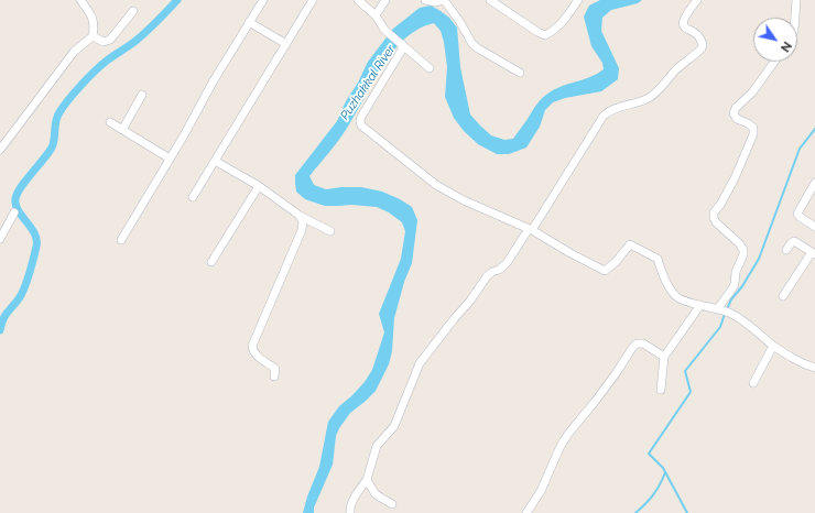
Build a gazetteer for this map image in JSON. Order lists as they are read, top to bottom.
{
  "water": ["Puzhakkal River"],
  "north": "bottom right"
}
